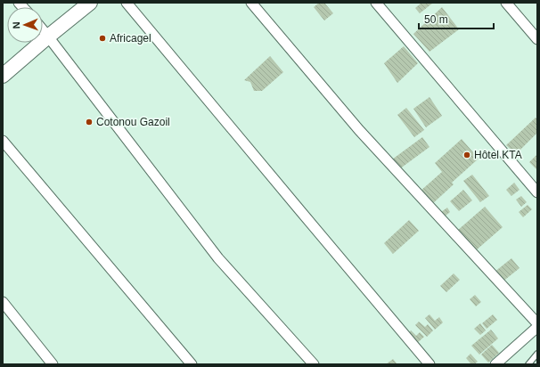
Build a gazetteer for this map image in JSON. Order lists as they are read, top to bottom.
{
  "places": ["Africagel", "Cotonou Gazoil", "Hôtel KTA"],
  "scale_bar": "50 m",
  "north": "left"
}
